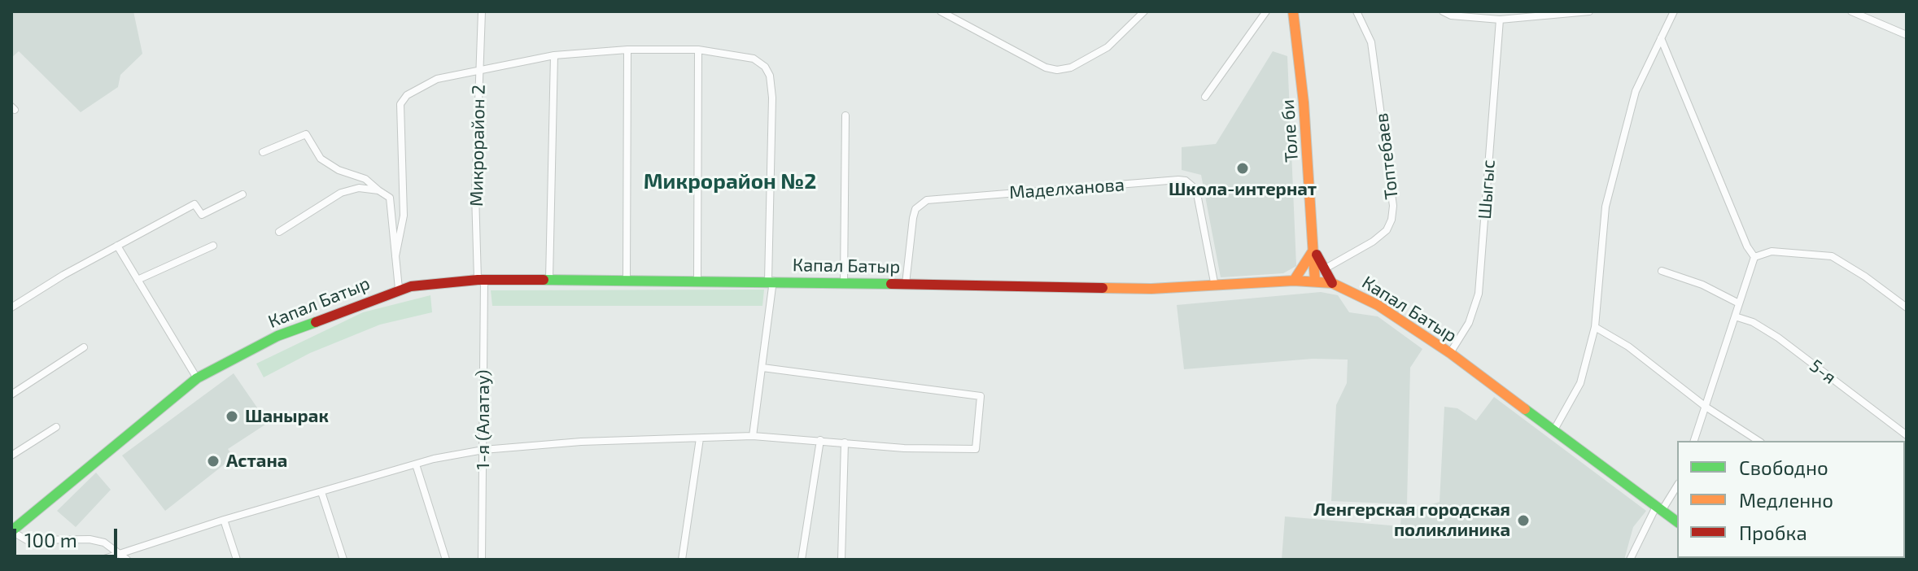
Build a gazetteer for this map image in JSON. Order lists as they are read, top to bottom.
{
  "streets": {
    "main road": ["Толе би", "Капал Батыр"],
    "street": [
      "Микрорайон 2",
      "Топтебаев",
      "Маделханова",
      "Шыгыс",
      "5-я",
      "1-я (Алатау)"
    ]
  },
  "crossings": [
    ["Толе би", "Капал Батыр"],
    ["Микрорайон 2", "Капал Батыр"],
    ["Микрорайон 2", "1-я (Алатау)"],
    ["Маделханова", "Капал Батыр"],
    ["Шыгыс", "Капал Батыр"],
    ["Капал Батыр", "1-я (Алатау)"]
  ],
  "districts": ["Микрорайон №2"],
  "places": [
    "Школа-интернат",
    "Шанырак",
    "Астана",
    "Ленгерская городская поликлиника"
  ],
  "legend": ["Свободно", "Медленно", "Пробка"],
  "scale_bar": "100 m"
}
